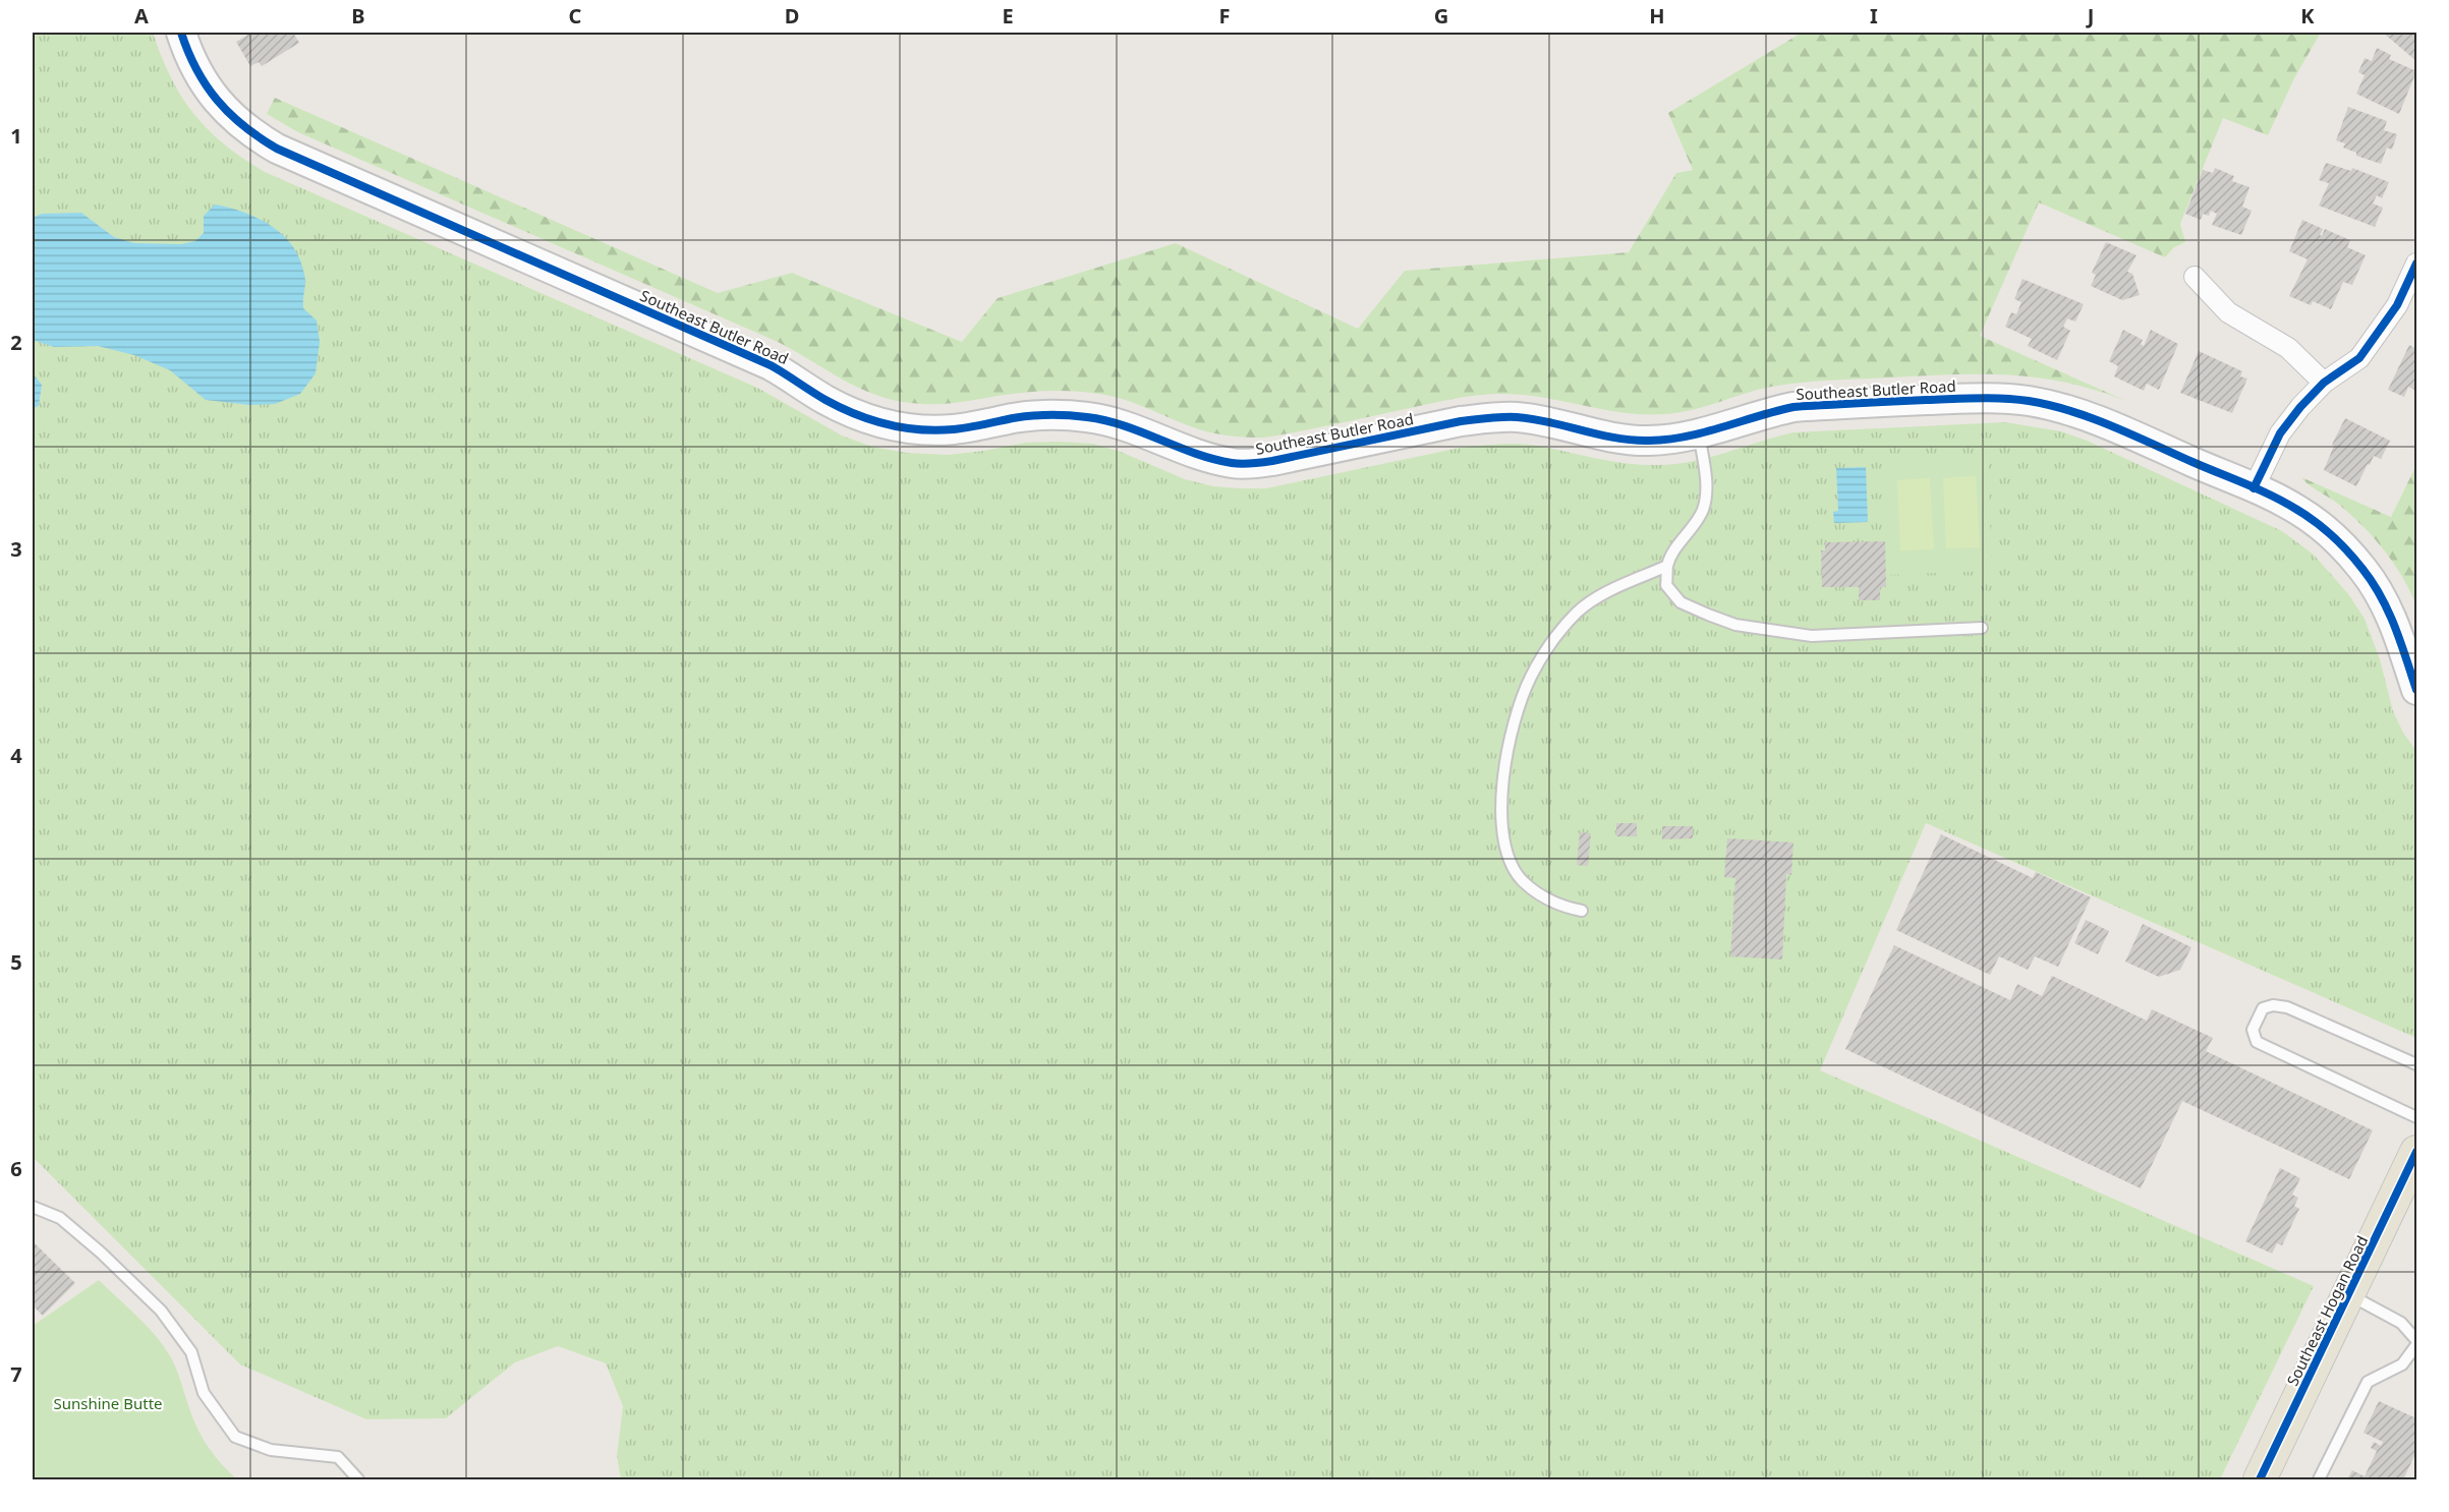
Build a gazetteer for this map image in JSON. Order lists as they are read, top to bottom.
{
  "streets": {
    "main road": ["Southeast Butler Road", "Southeast Hogan Road"]
  },
  "parks": ["Sunshine Butte"],
  "grid": {
    "columns": [
      "A",
      "B",
      "C",
      "D",
      "E",
      "F",
      "G",
      "H",
      "I",
      "J",
      "K"
    ],
    "rows": [
      "1",
      "2",
      "3",
      "4",
      "5",
      "6",
      "7"
    ]
  }
}
